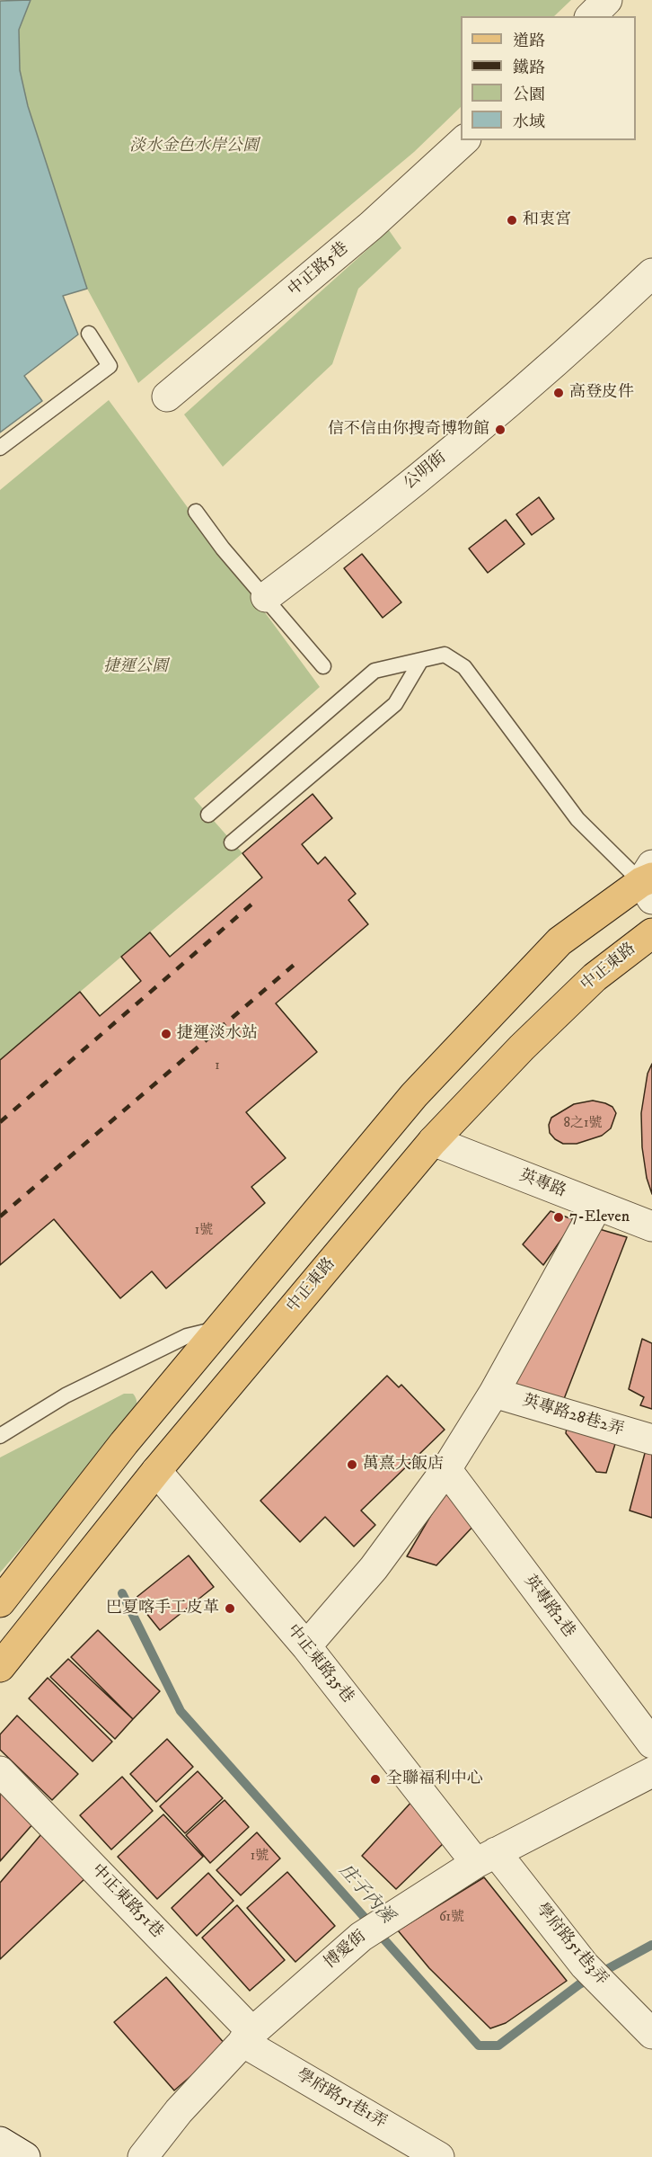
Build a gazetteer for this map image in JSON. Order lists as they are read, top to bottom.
{
  "streets": {
    "main road": ["中正東路"],
    "street": [
      "中正路5巷",
      "公明街",
      "英專路",
      "英專路28巷2弄",
      "英專路2巷",
      "中正東路35巷",
      "中正東路51巷",
      "學府路51巷3弄",
      "博愛街",
      "學府路51巷1弄"
    ]
  },
  "crossings": [
    ["中正東路", "英專路"],
    ["中正東路", "中正東路35巷"],
    ["中正東路35巷", "學府路51巷3弄"],
    ["中正東路35巷", "博愛街"],
    ["中正東路51巷", "博愛街"],
    ["中正東路51巷", "學府路51巷1弄"],
    ["學府路51巷3弄", "博愛街"],
    ["博愛街", "學府路51巷1弄"]
  ],
  "water": ["庄子內溪"],
  "parks": ["淡水金色水岸公園", "捷運公園"],
  "places": [
    "和衷宮",
    "高登皮件",
    "信不信由你搜奇博物館",
    "捷運淡水站",
    "7-Eleven",
    "萬熹大飯店",
    "巴夏喀手工皮革",
    "全聯福利中心"
  ],
  "house_numbers": [
    "1",
    "8之1號",
    "1號",
    "1號",
    "61號"
  ],
  "legend": [
    "道路",
    "鐵路",
    "公園",
    "水域"
  ]
}
